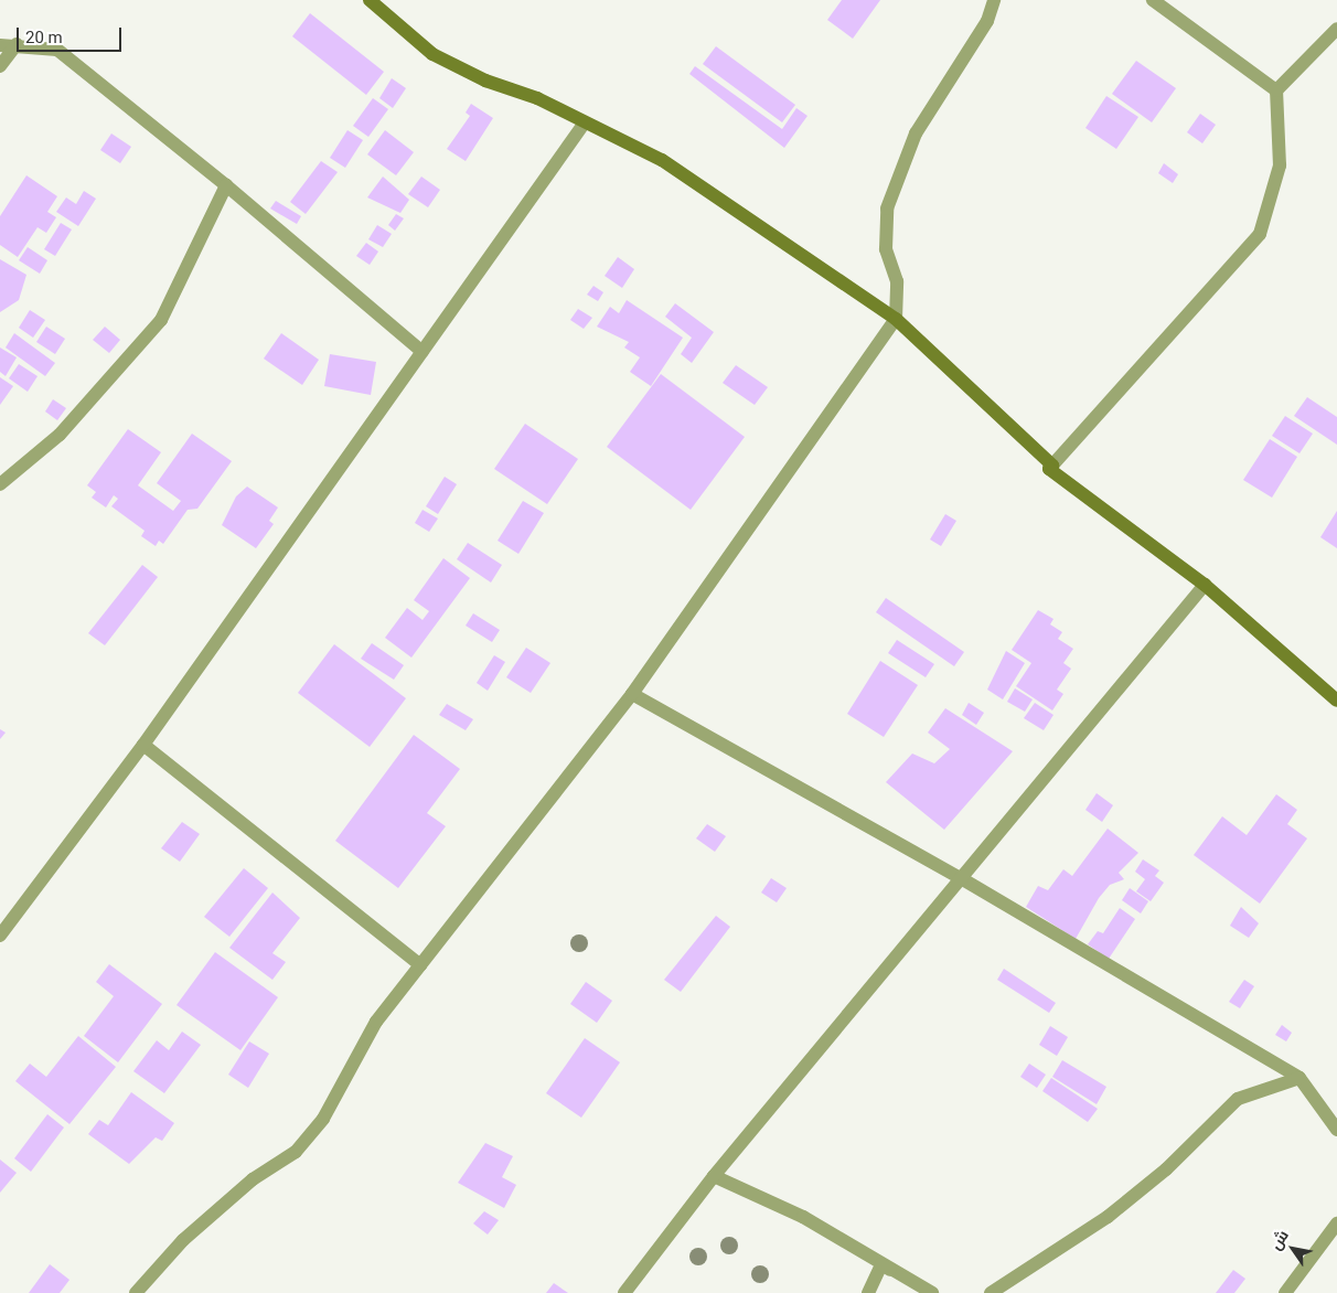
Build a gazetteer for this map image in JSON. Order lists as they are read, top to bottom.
{
  "scale_bar": "20 m",
  "north": "top left"
}
